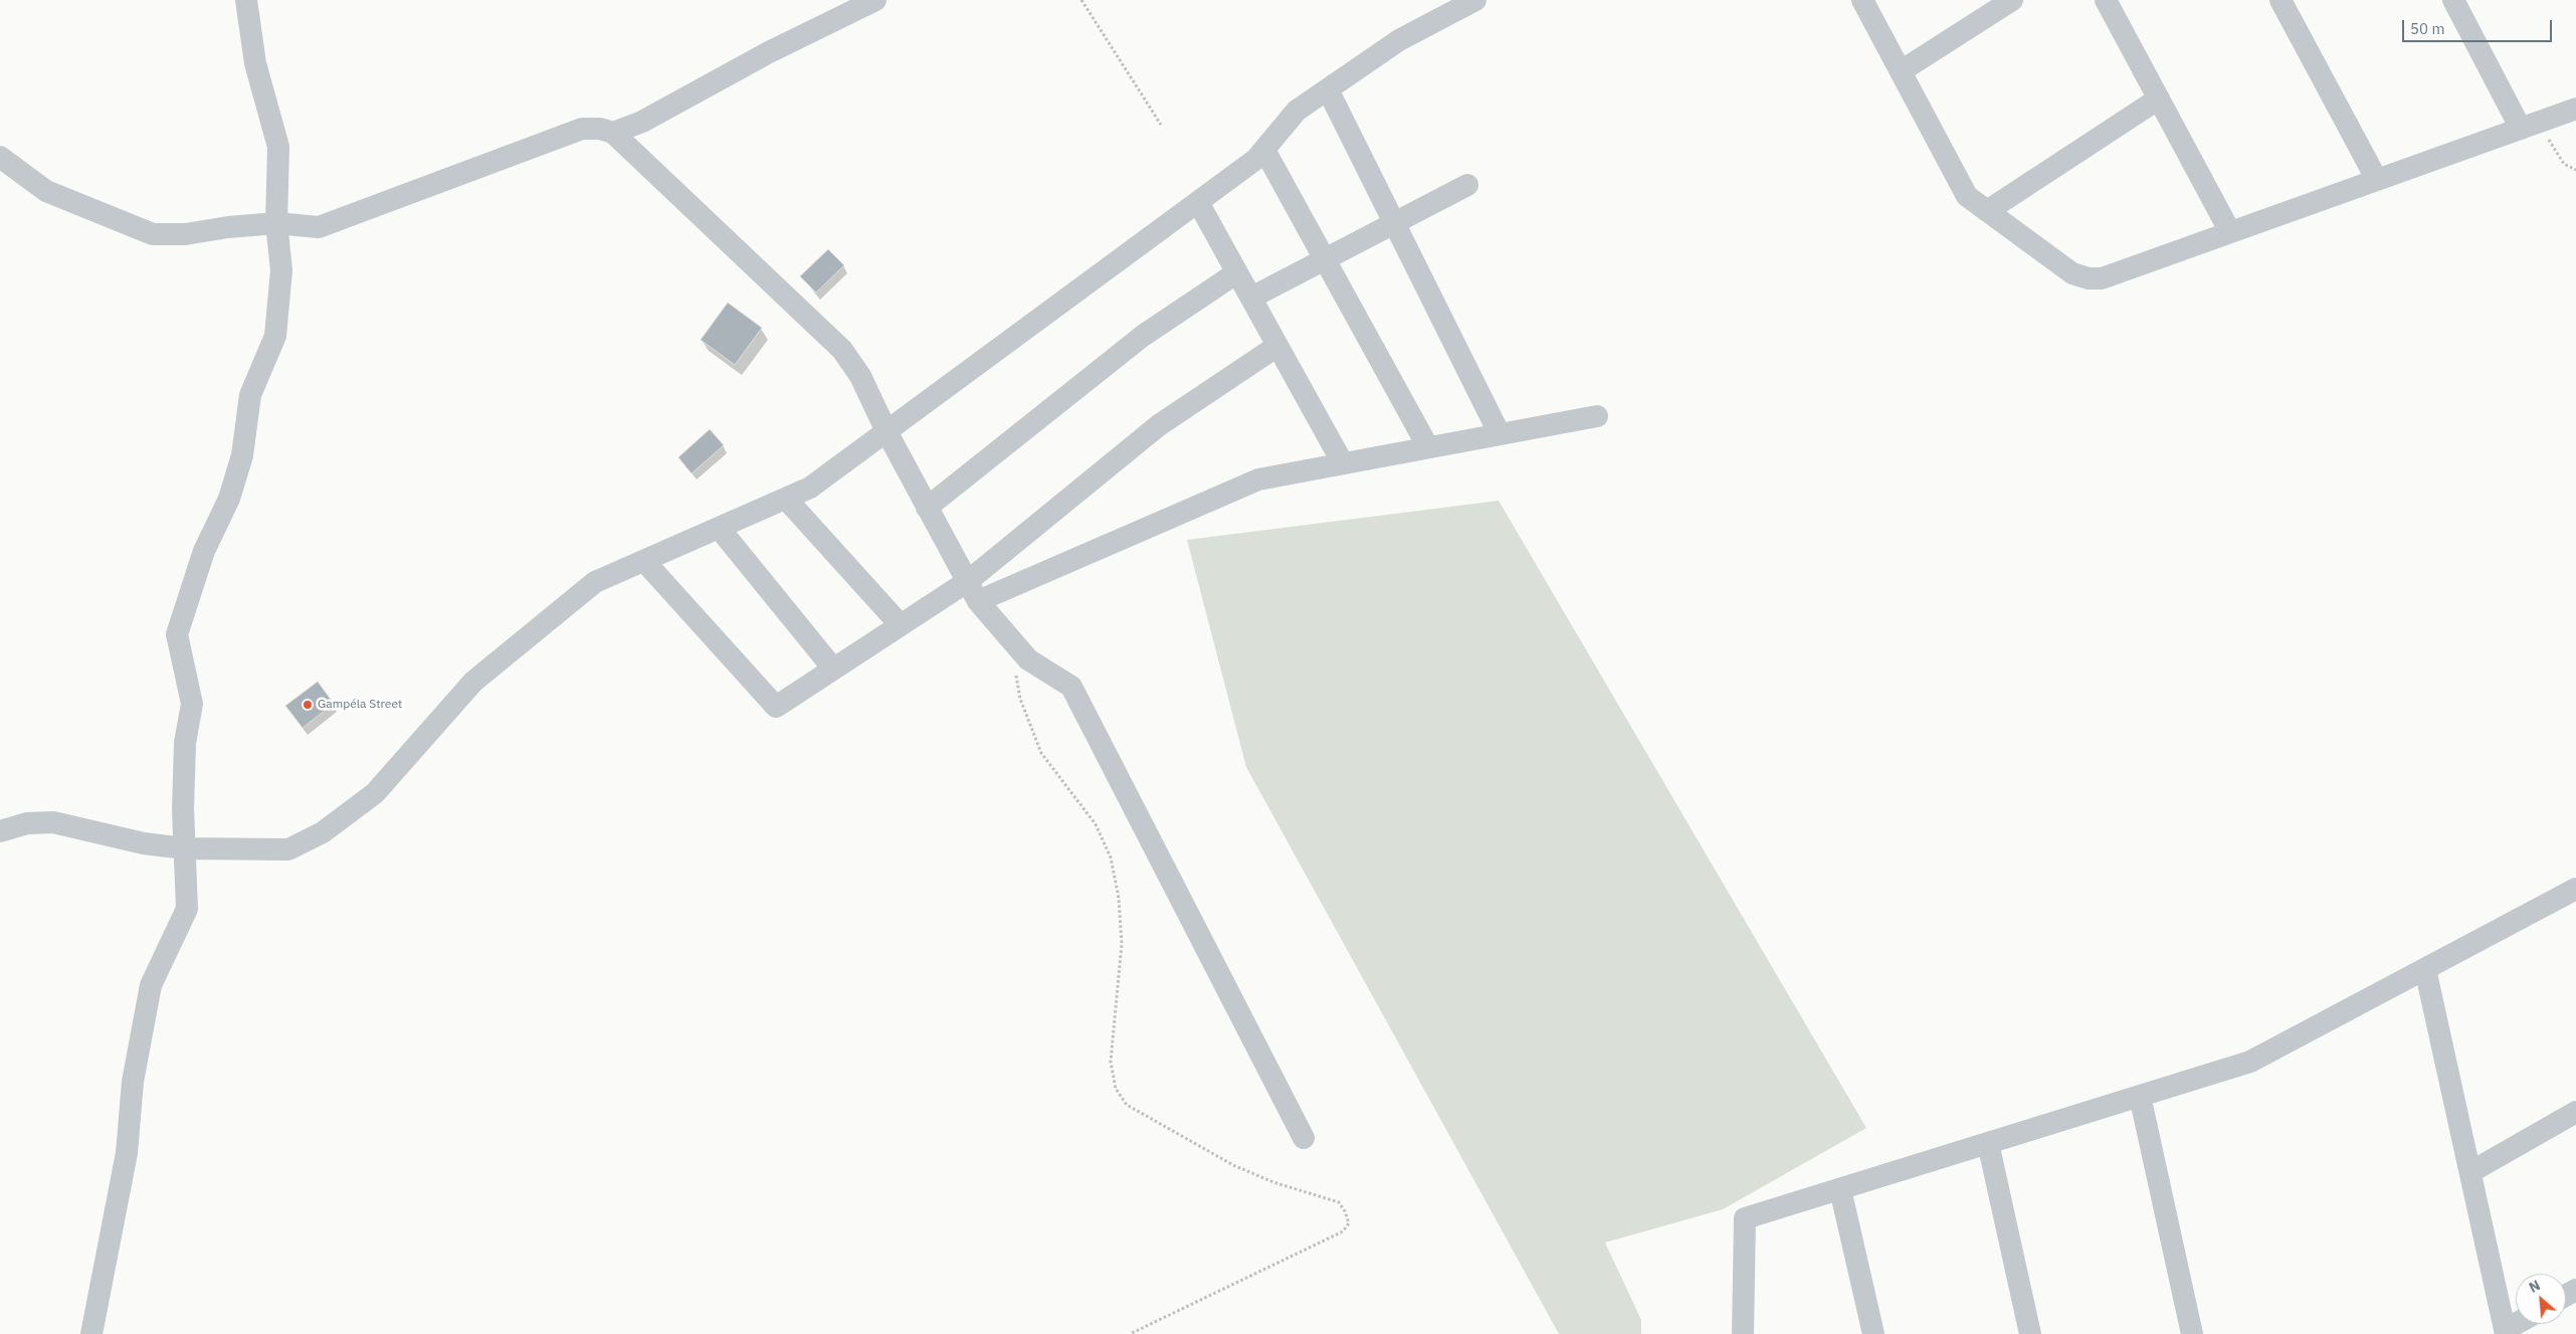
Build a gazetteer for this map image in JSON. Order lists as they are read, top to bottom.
{
  "places": ["Gampéla Street"],
  "scale_bar": "50 m",
  "north": "top left"
}
